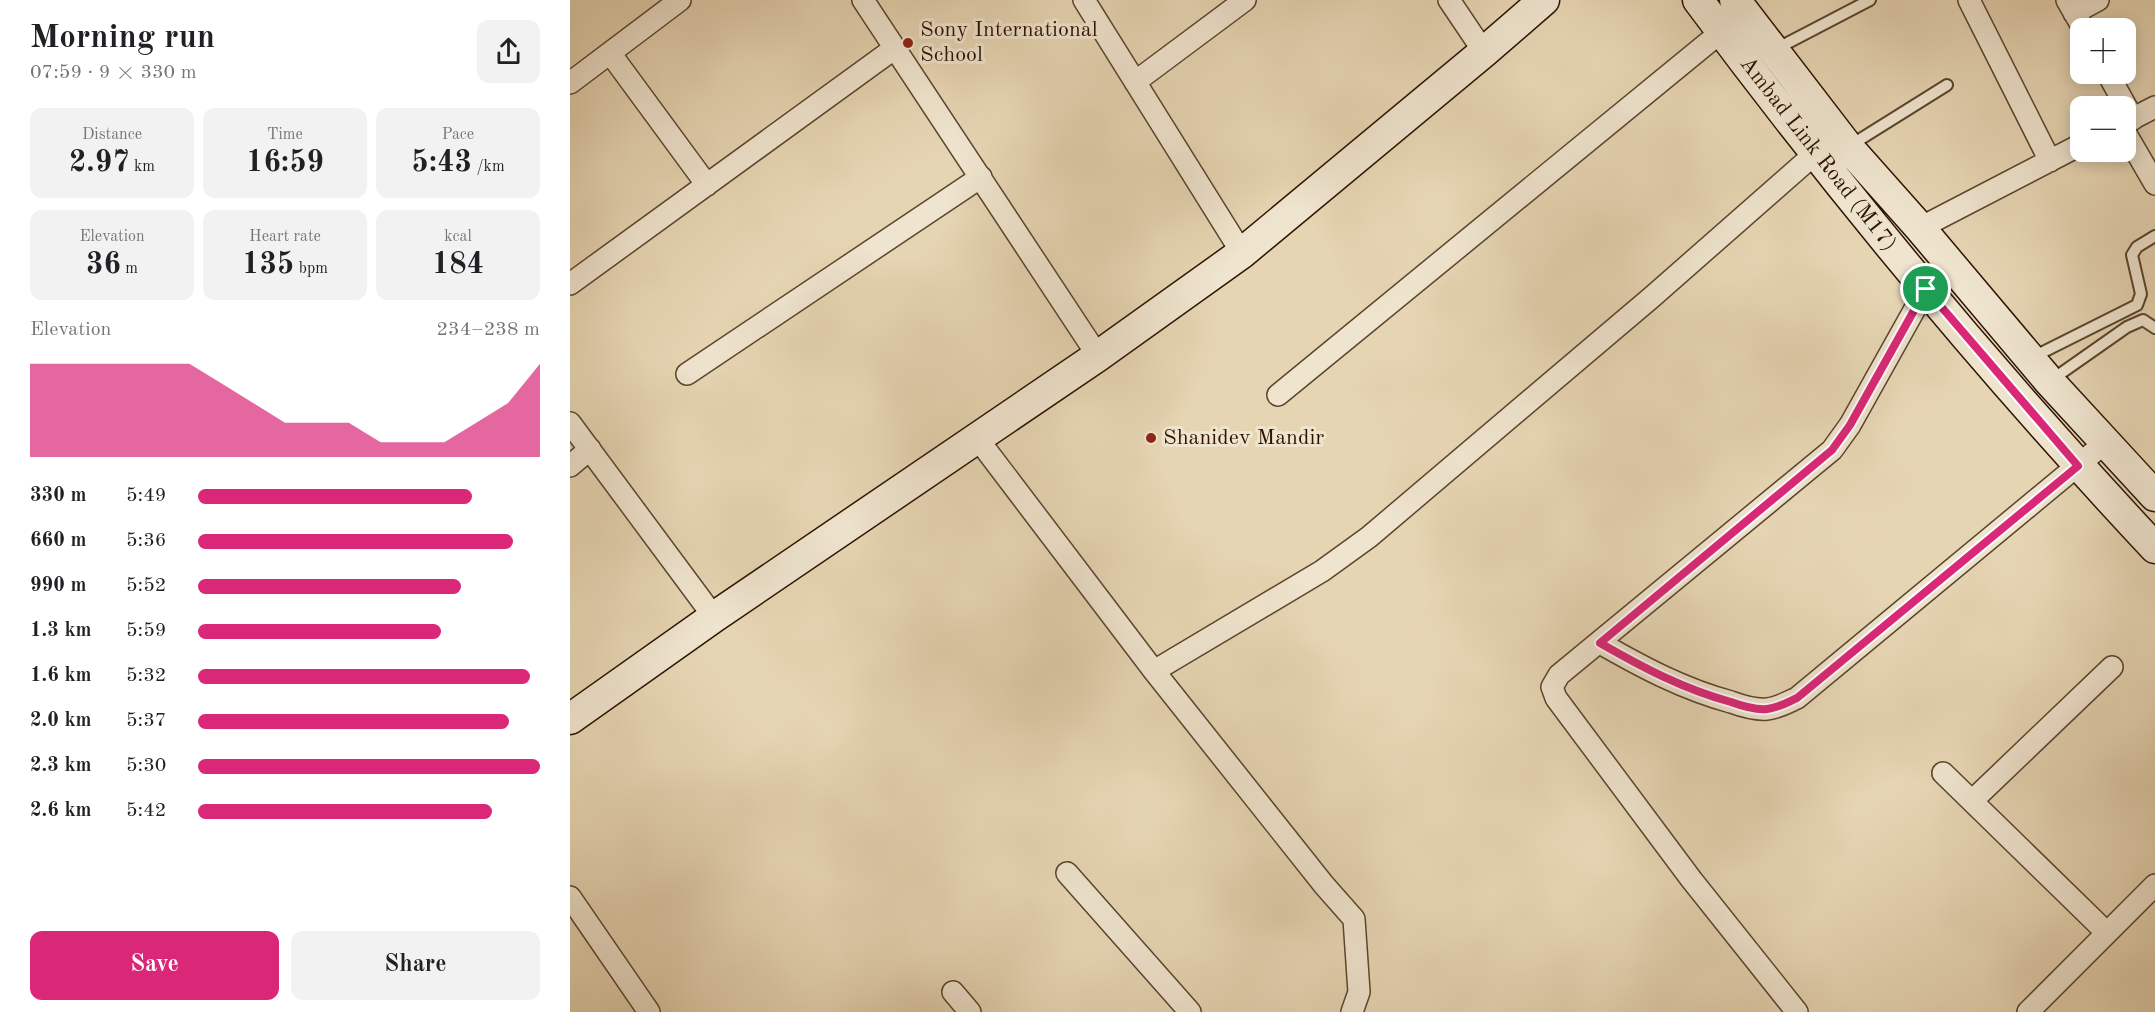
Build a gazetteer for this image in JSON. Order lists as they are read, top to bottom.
{
  "streets": {
    "main road": ["Ambad Link Road (M17)"]
  },
  "places": ["Sony International School", "Shanidev Mandir"],
  "page": {
    "heading": ["Morning run", "07:59 · 9 × 330 m"],
    "map_buttons": ["+", "−"],
    "stats": [
      ["Distance", "2.97 km"],
      ["Time", "16:59"],
      ["Pace", "5:43 /km"],
      ["Elevation", "36 m"],
      ["Heart rate", "135 bpm"],
      ["kcal", "184"]
    ],
    "chart": ["Elevation", "234–238 m"],
    "list": [
      {
        "name": "330 m",
        "note": "5:49"
      },
      {
        "name": "660 m",
        "note": "5:36"
      },
      {
        "name": "990 m",
        "note": "5:52"
      },
      {
        "name": "1.3 km",
        "note": "5:59"
      },
      {
        "name": "1.6 km",
        "note": "5:32"
      },
      {
        "name": "2.0 km",
        "note": "5:37"
      },
      {
        "name": "2.3 km",
        "note": "5:30"
      },
      {
        "name": "2.6 km",
        "note": "5:42"
      }
    ],
    "buttons": ["Save", "Share"]
  }
}
